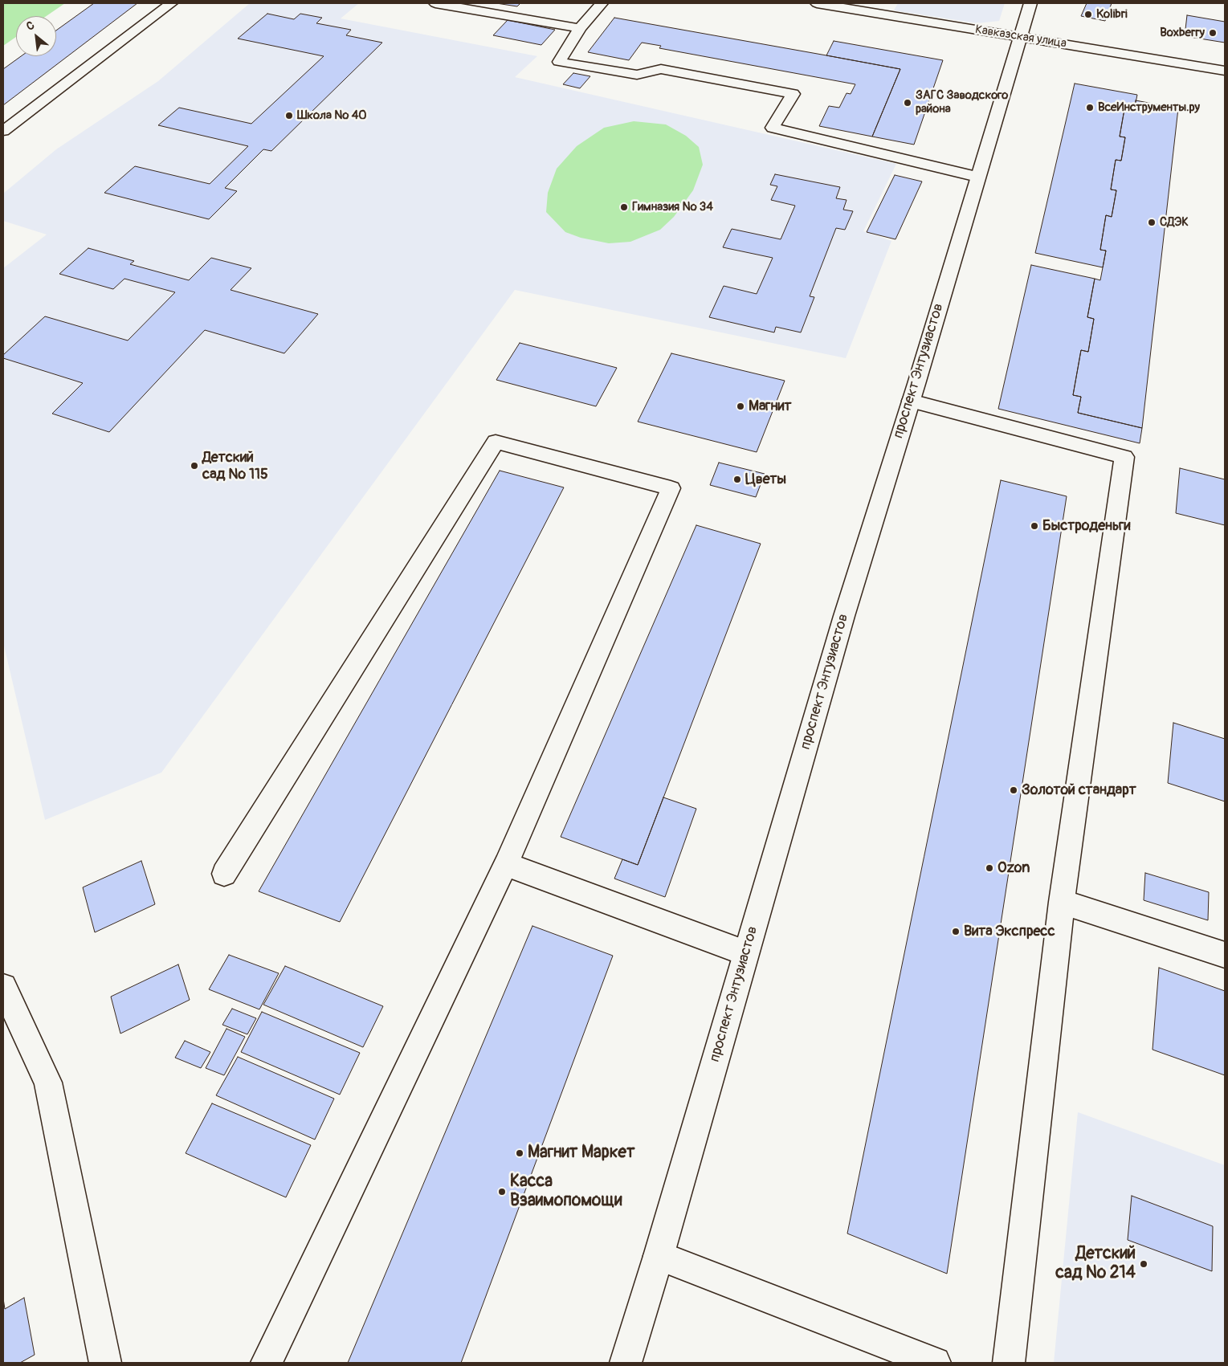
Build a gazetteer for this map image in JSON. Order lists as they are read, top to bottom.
{
  "streets": {
    "main road": ["Кавказская улица", "проспект Энтузиастов"]
  },
  "crossings": [
    ["Кавказская улица", "проспект Энтузиастов"]
  ],
  "places": [
    "Kolibri",
    "Boxberry",
    "ЗАГС Заводского района",
    "ВсеИнструменты.ру",
    "Школа № 40",
    "Гимназия № 34",
    "СДЭК",
    "Магнит",
    "Детский сад № 115",
    "Цветы",
    "Быстроденьги",
    "Золотой стандарт",
    "Ozon",
    "Вита Экспресс",
    "Магнит Маркет",
    "Касса Взаимопомощи",
    "Детский сад № 214"
  ],
  "north": "top left"
}
